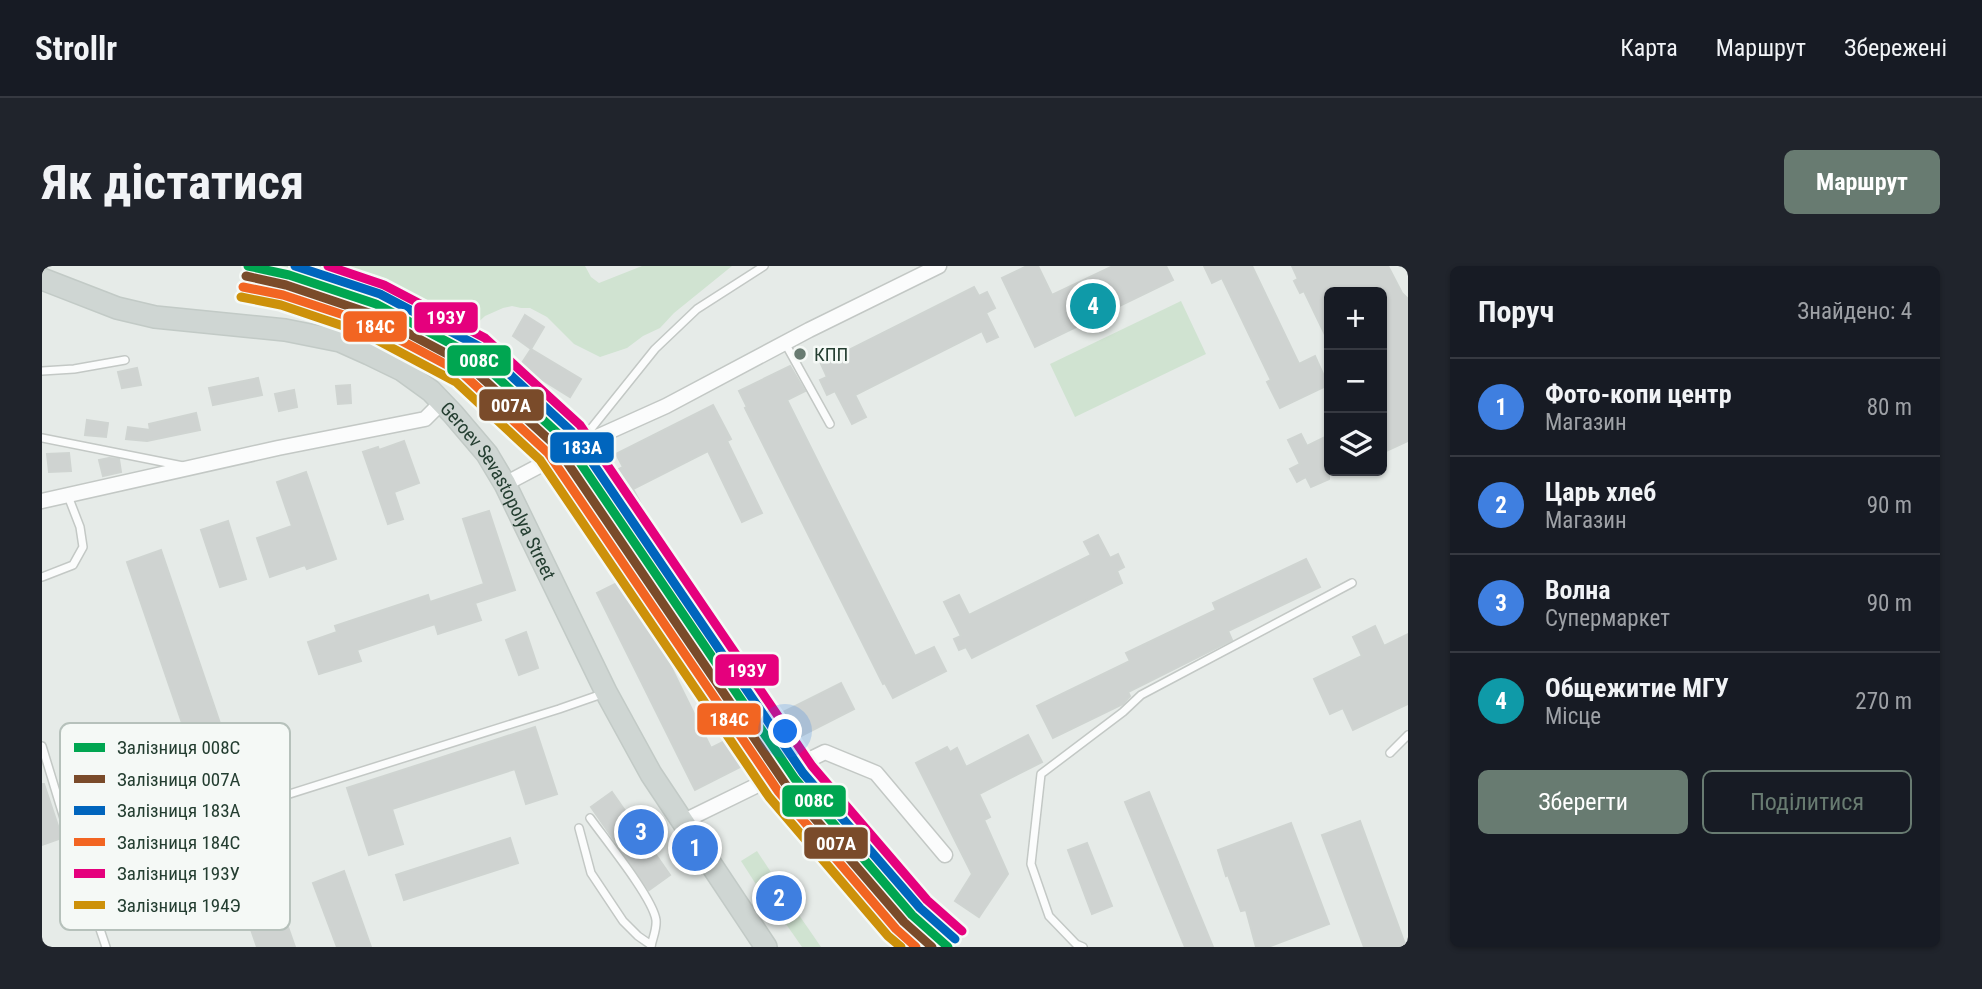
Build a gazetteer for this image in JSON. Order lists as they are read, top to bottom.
{
  "streets": {
    "main road": ["Geroev Sevastopolya Street"]
  },
  "places": ["КПП"],
  "lines": [
    "rail line 008С",
    "rail line 183А",
    "rail line 193У",
    "rail line 007А",
    "rail line 184С",
    "rail line 194Э"
  ],
  "legend": [
    "Залізниця 008С",
    "Залізниця 007А",
    "Залізниця 183А",
    "Залізниця 184С",
    "Залізниця 193У",
    "Залізниця 194Э"
  ],
  "page": {
    "header": "Strollr",
    "nav": ["Карта", "Маршрут", "Збережені"],
    "buttons": [
      "Маршрут",
      ["Зберегти", "Поділитися"]
    ],
    "title": "Як дістатися",
    "heading": ["Поруч", "Знайдено: 4"],
    "pins": [
      "4",
      "3",
      "1",
      "2"
    ],
    "map_buttons": ["+", "−"],
    "list": [
      {
        "mark": "1",
        "name": "Фото-копи центр",
        "note": "Магазин",
        "value": "80 m"
      },
      {
        "mark": "2",
        "name": "Царь хлеб",
        "note": "Магазин",
        "value": "90 m"
      },
      {
        "mark": "3",
        "name": "Волна",
        "note": "Супермаркет",
        "value": "90 m"
      },
      {
        "mark": "4",
        "name": "Общежитие МГУ",
        "note": "Місце",
        "value": "270 m"
      }
    ]
  }
}
